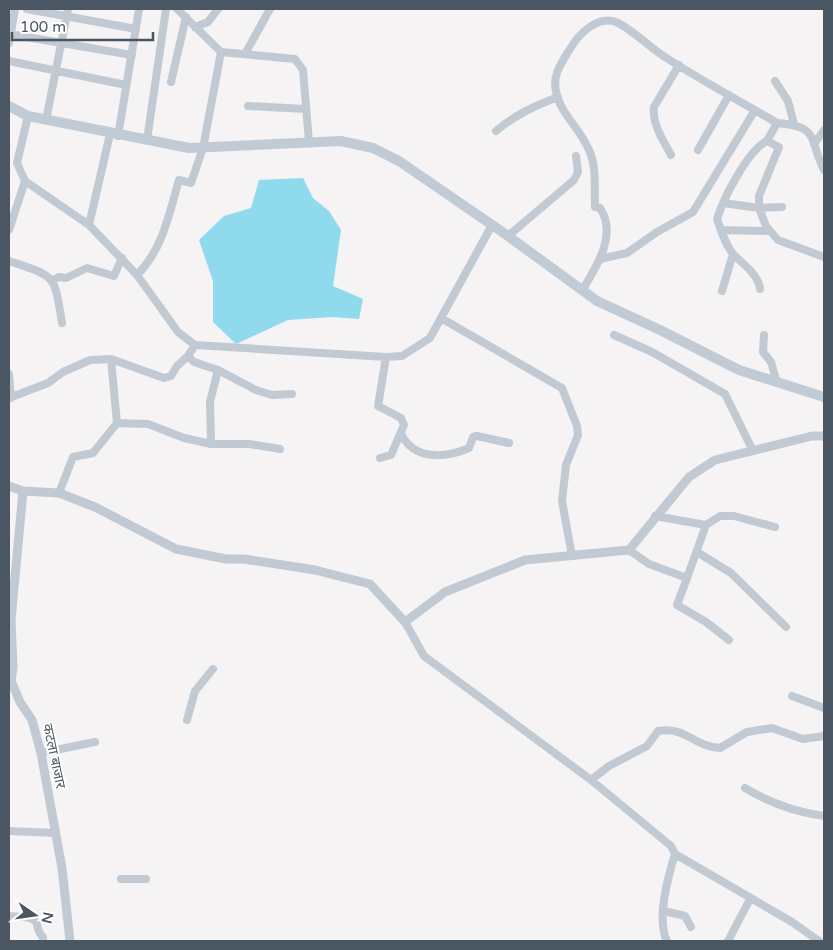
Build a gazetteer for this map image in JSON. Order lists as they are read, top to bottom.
{
  "streets": {
    "street": ["कटला बाजार"]
  },
  "scale_bar": "100 m",
  "north": "right"
}
